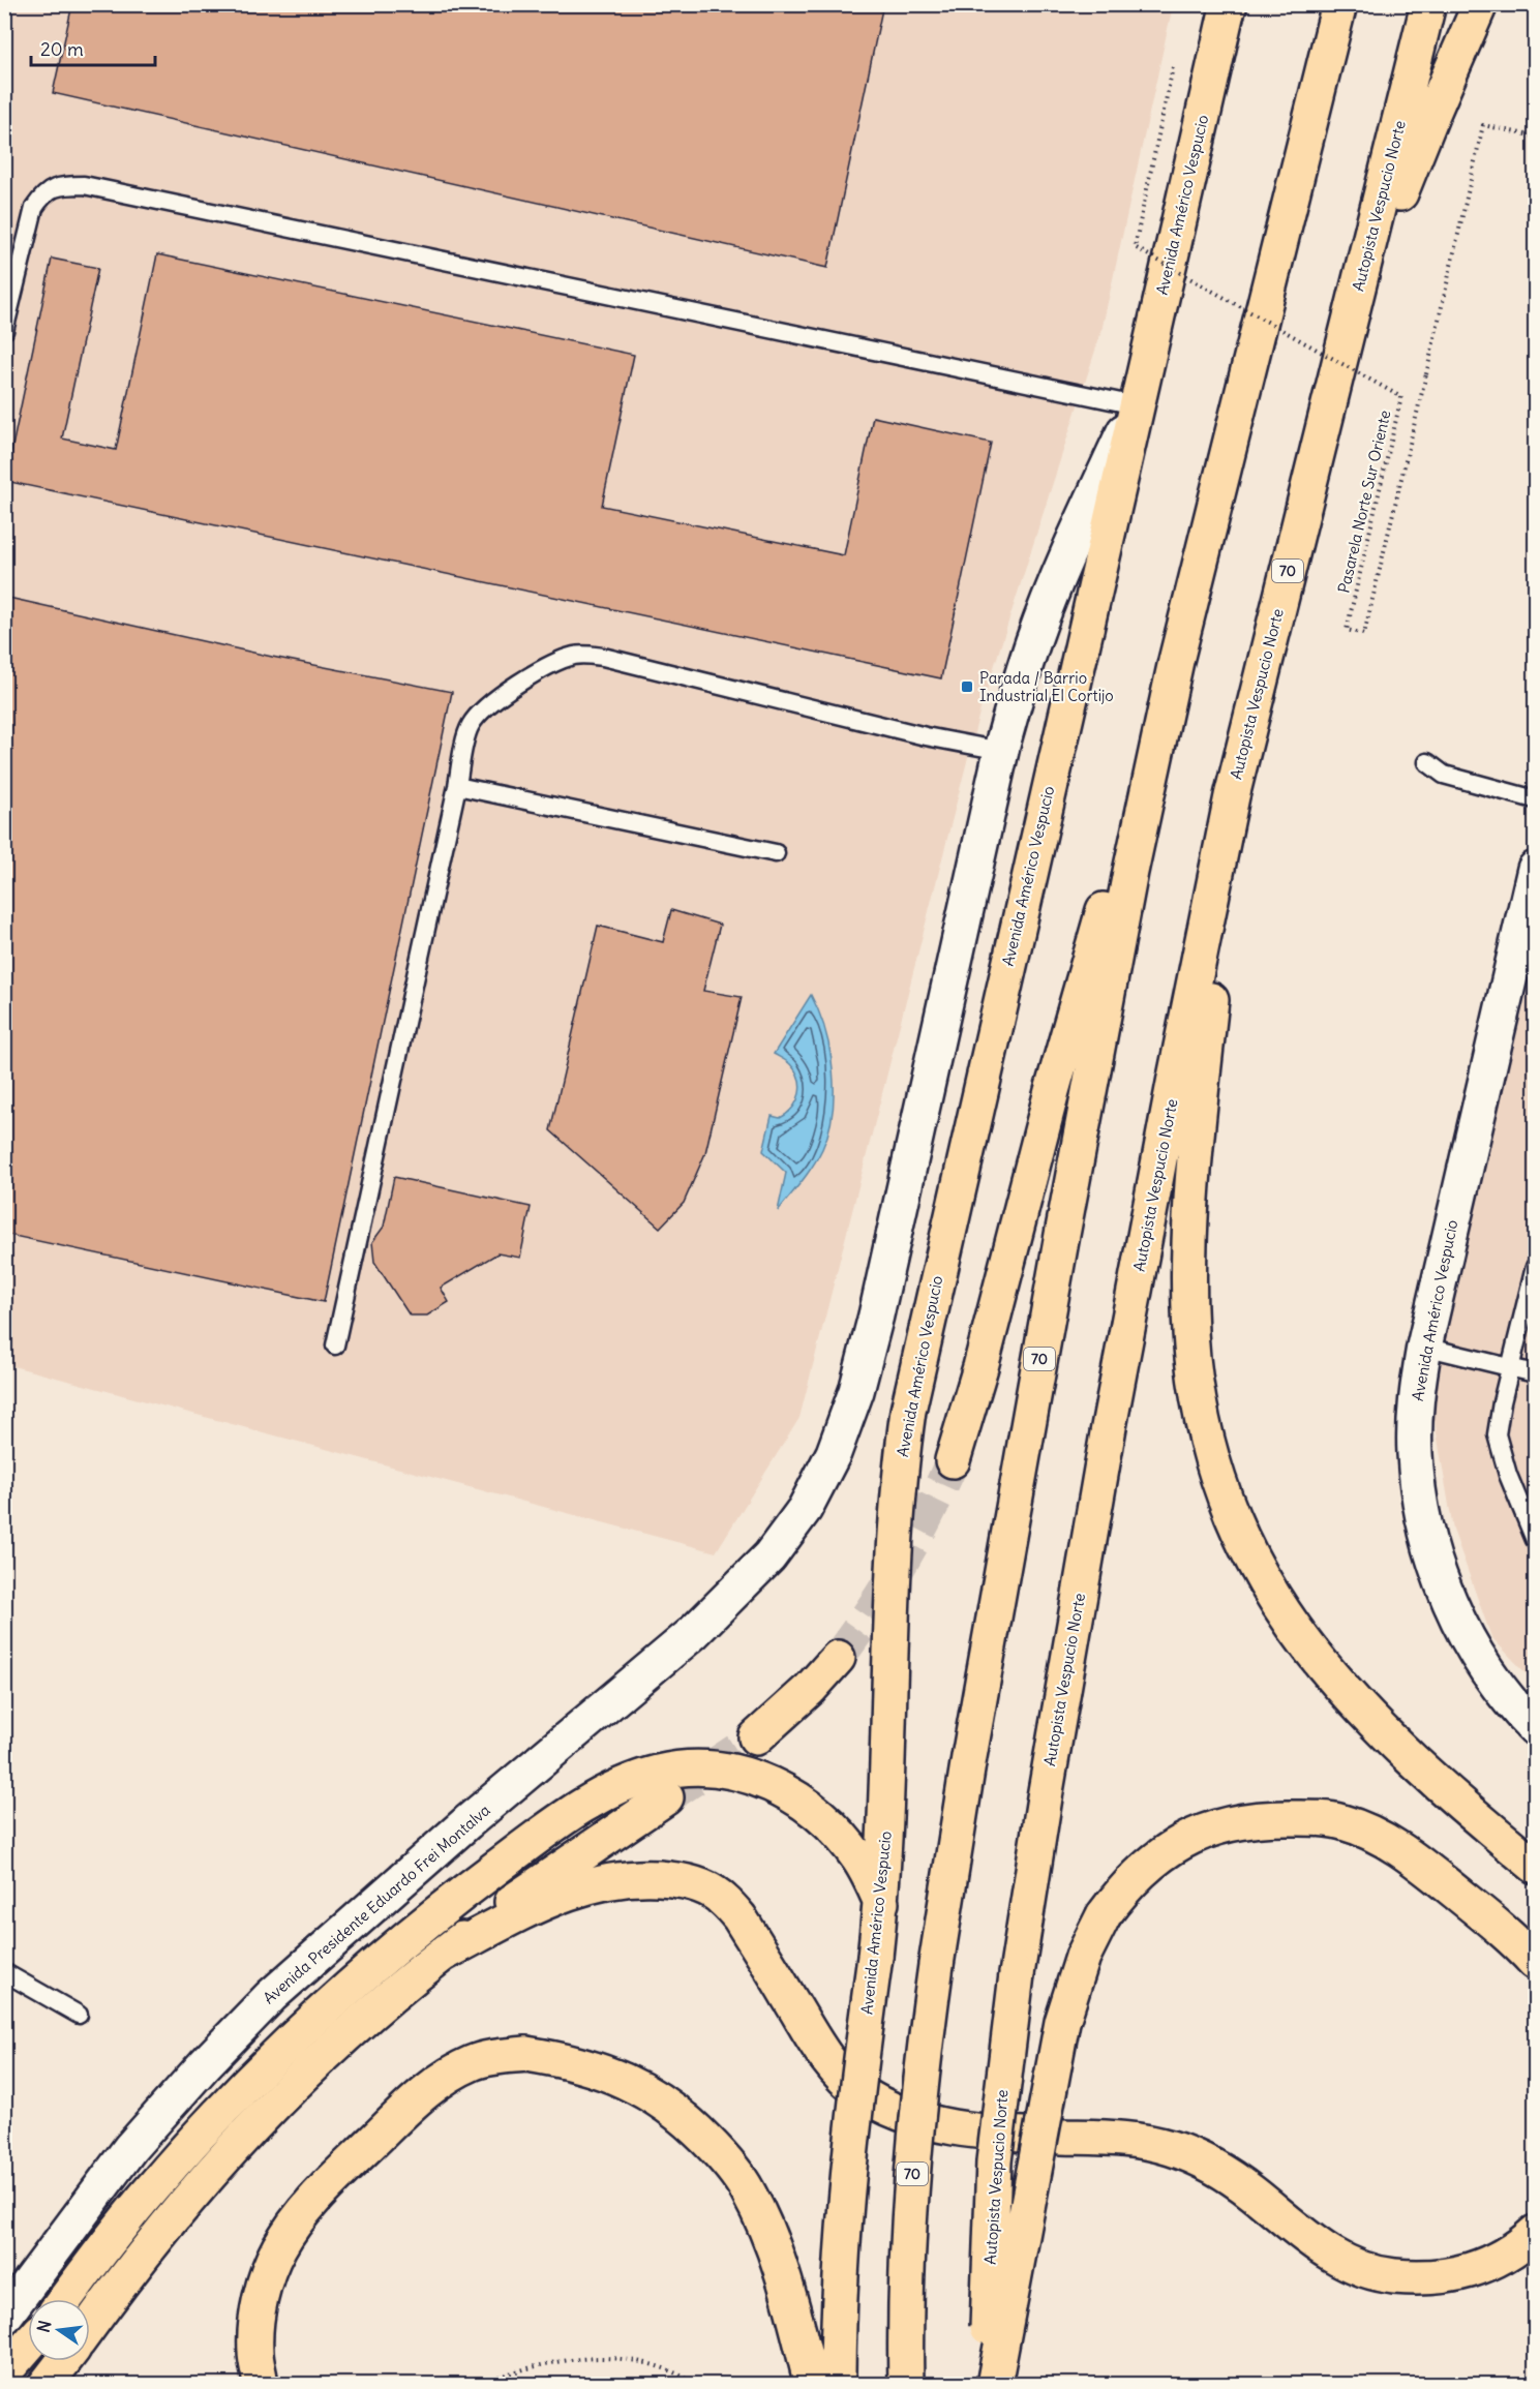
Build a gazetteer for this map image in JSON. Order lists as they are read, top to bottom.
{
  "streets": {
    "main road": [
      "Avenida Américo Vespucio",
      "Autopista Vespucio Norte",
      "70",
      "Avenida Presidente Eduardo Frei Montalva"
    ],
    "path": ["Pasarela Norte Sur Oriente"]
  },
  "crossings": [
    ["Avenida Américo Vespucio", "Avenida Presidente Eduardo Frei Montalva"]
  ],
  "places": {
    "transit": ["Parada / Barrio Industrial El Cortijo"]
  },
  "scale_bar": "20 m",
  "north": "left"
}
